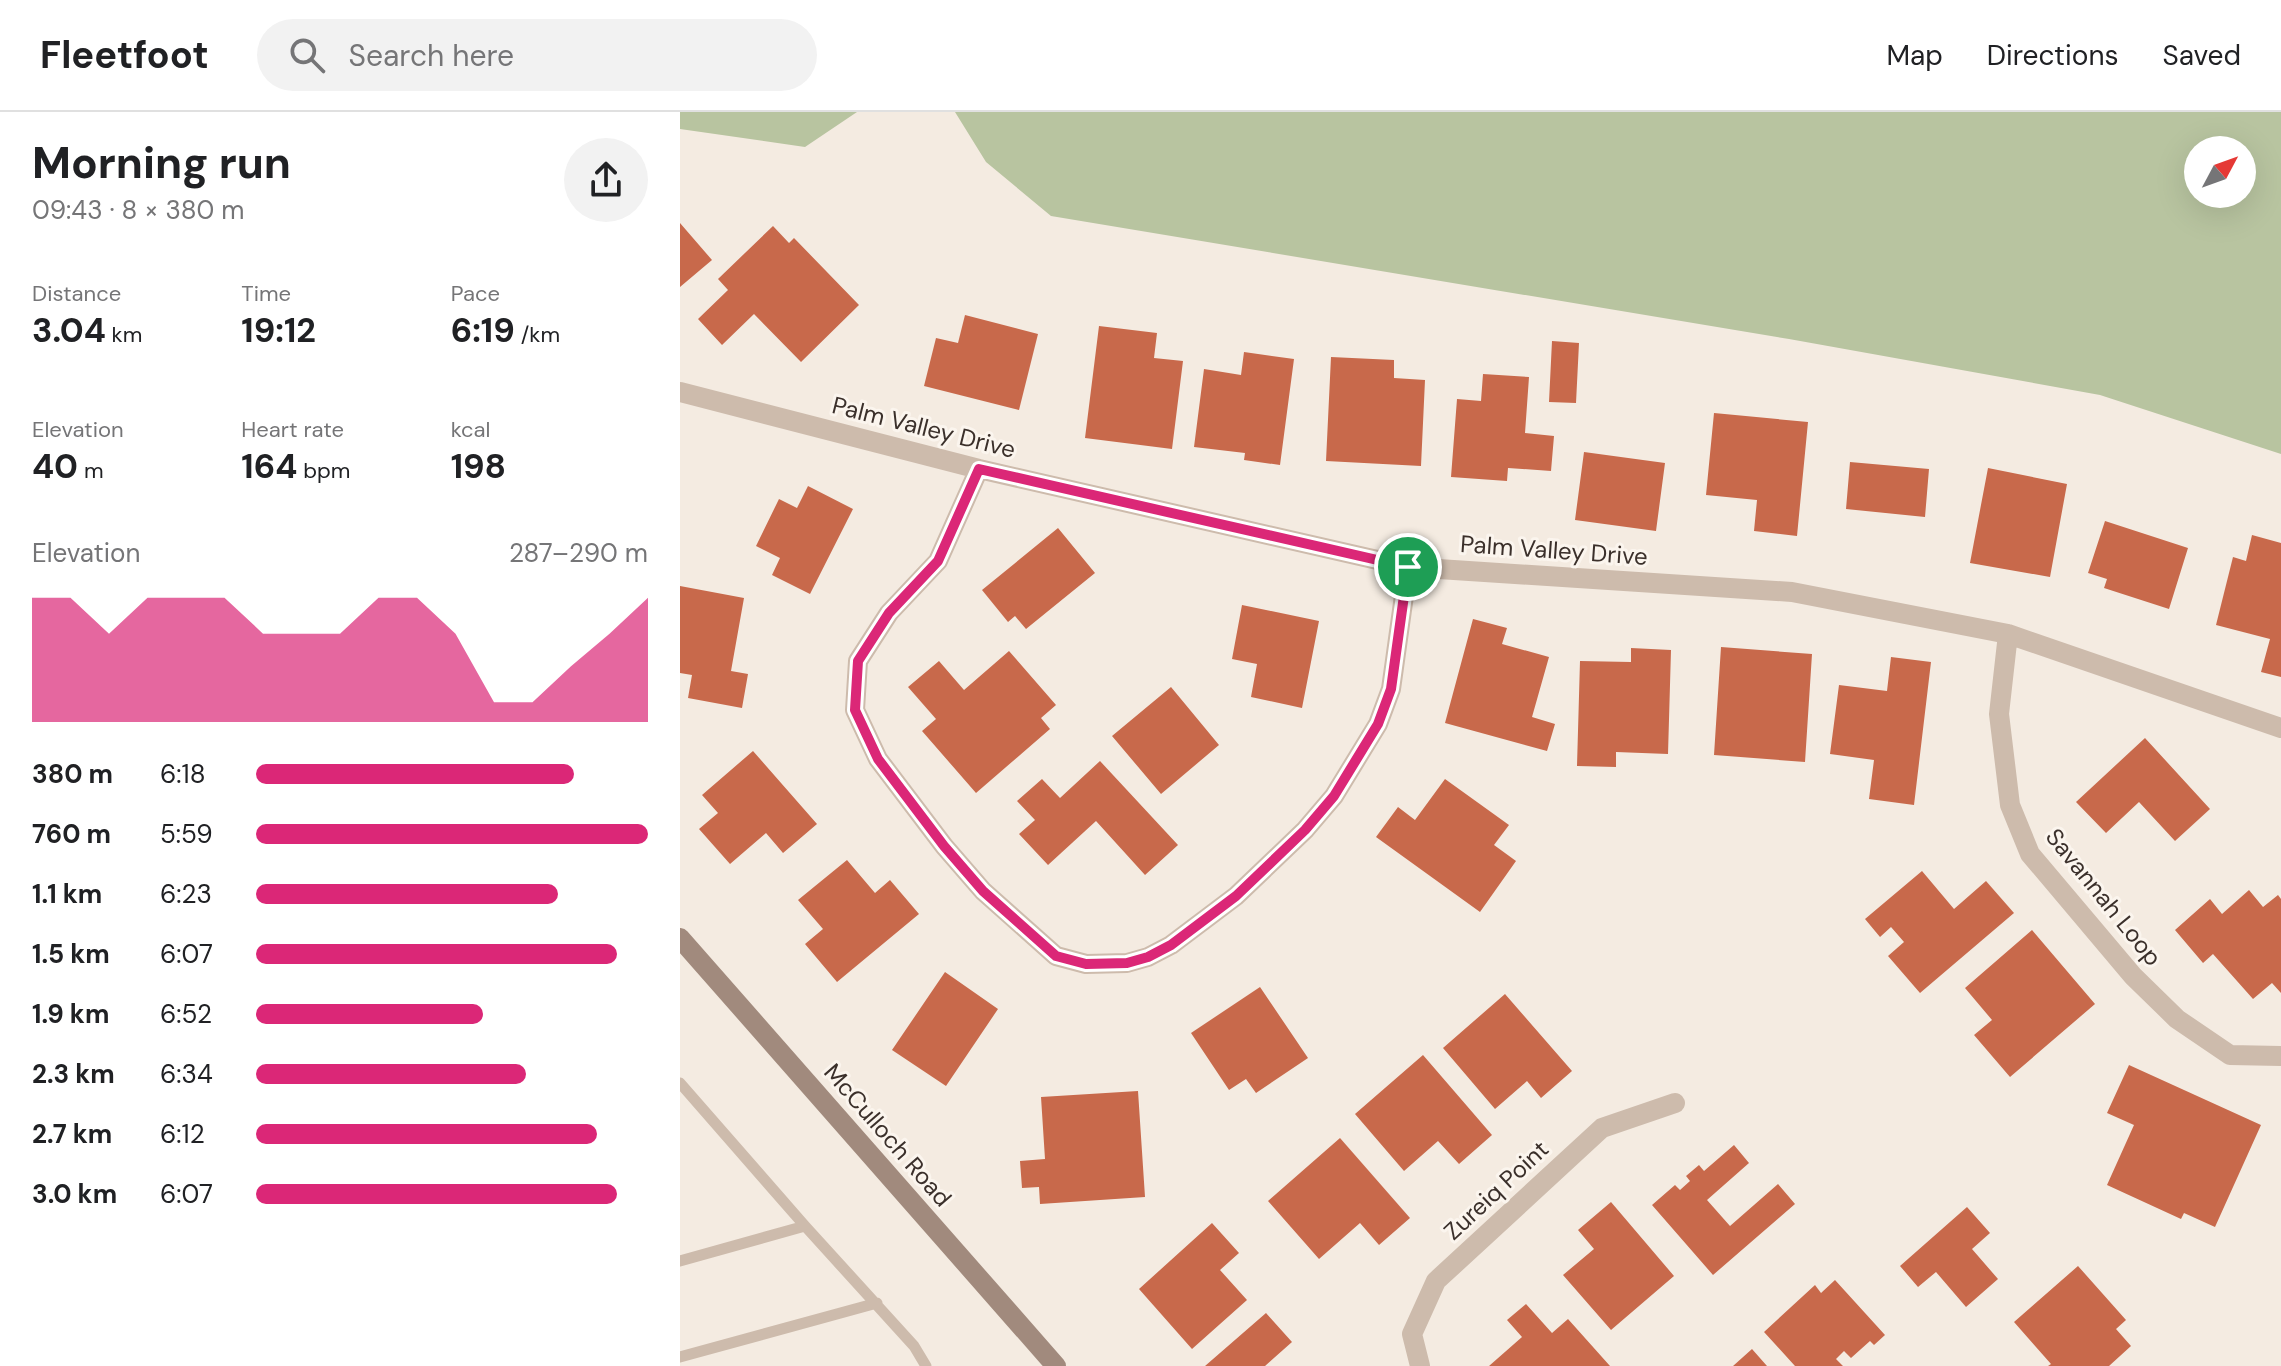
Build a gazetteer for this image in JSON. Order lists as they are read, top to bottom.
{
  "streets": {
    "street": [
      "Palm Valley Drive",
      "Savannah Loop",
      "McCulloch Road",
      "Zureiq Point"
    ]
  },
  "crossings": [
    ["Palm Valley Drive", "Savannah Loop"]
  ],
  "north": "top right",
  "page": {
    "header": "Fleetfoot",
    "search": "Search here",
    "nav": ["Map", "Directions", "Saved"],
    "heading": ["Morning run", "09:43 · 8 × 380 m"],
    "stats": [
      ["Distance", "3.04 km"],
      ["Time", "19:12"],
      ["Pace", "6:19 /km"],
      ["Elevation", "40 m"],
      ["Heart rate", "164 bpm"],
      ["kcal", "198"]
    ],
    "chart": ["Elevation", "287–290 m"],
    "list": [
      {
        "name": "380 m",
        "note": "6:18"
      },
      {
        "name": "760 m",
        "note": "5:59"
      },
      {
        "name": "1.1 km",
        "note": "6:23"
      },
      {
        "name": "1.5 km",
        "note": "6:07"
      },
      {
        "name": "1.9 km",
        "note": "6:52"
      },
      {
        "name": "2.3 km",
        "note": "6:34"
      },
      {
        "name": "2.7 km",
        "note": "6:12"
      },
      {
        "name": "3.0 km",
        "note": "6:07"
      }
    ]
  }
}
